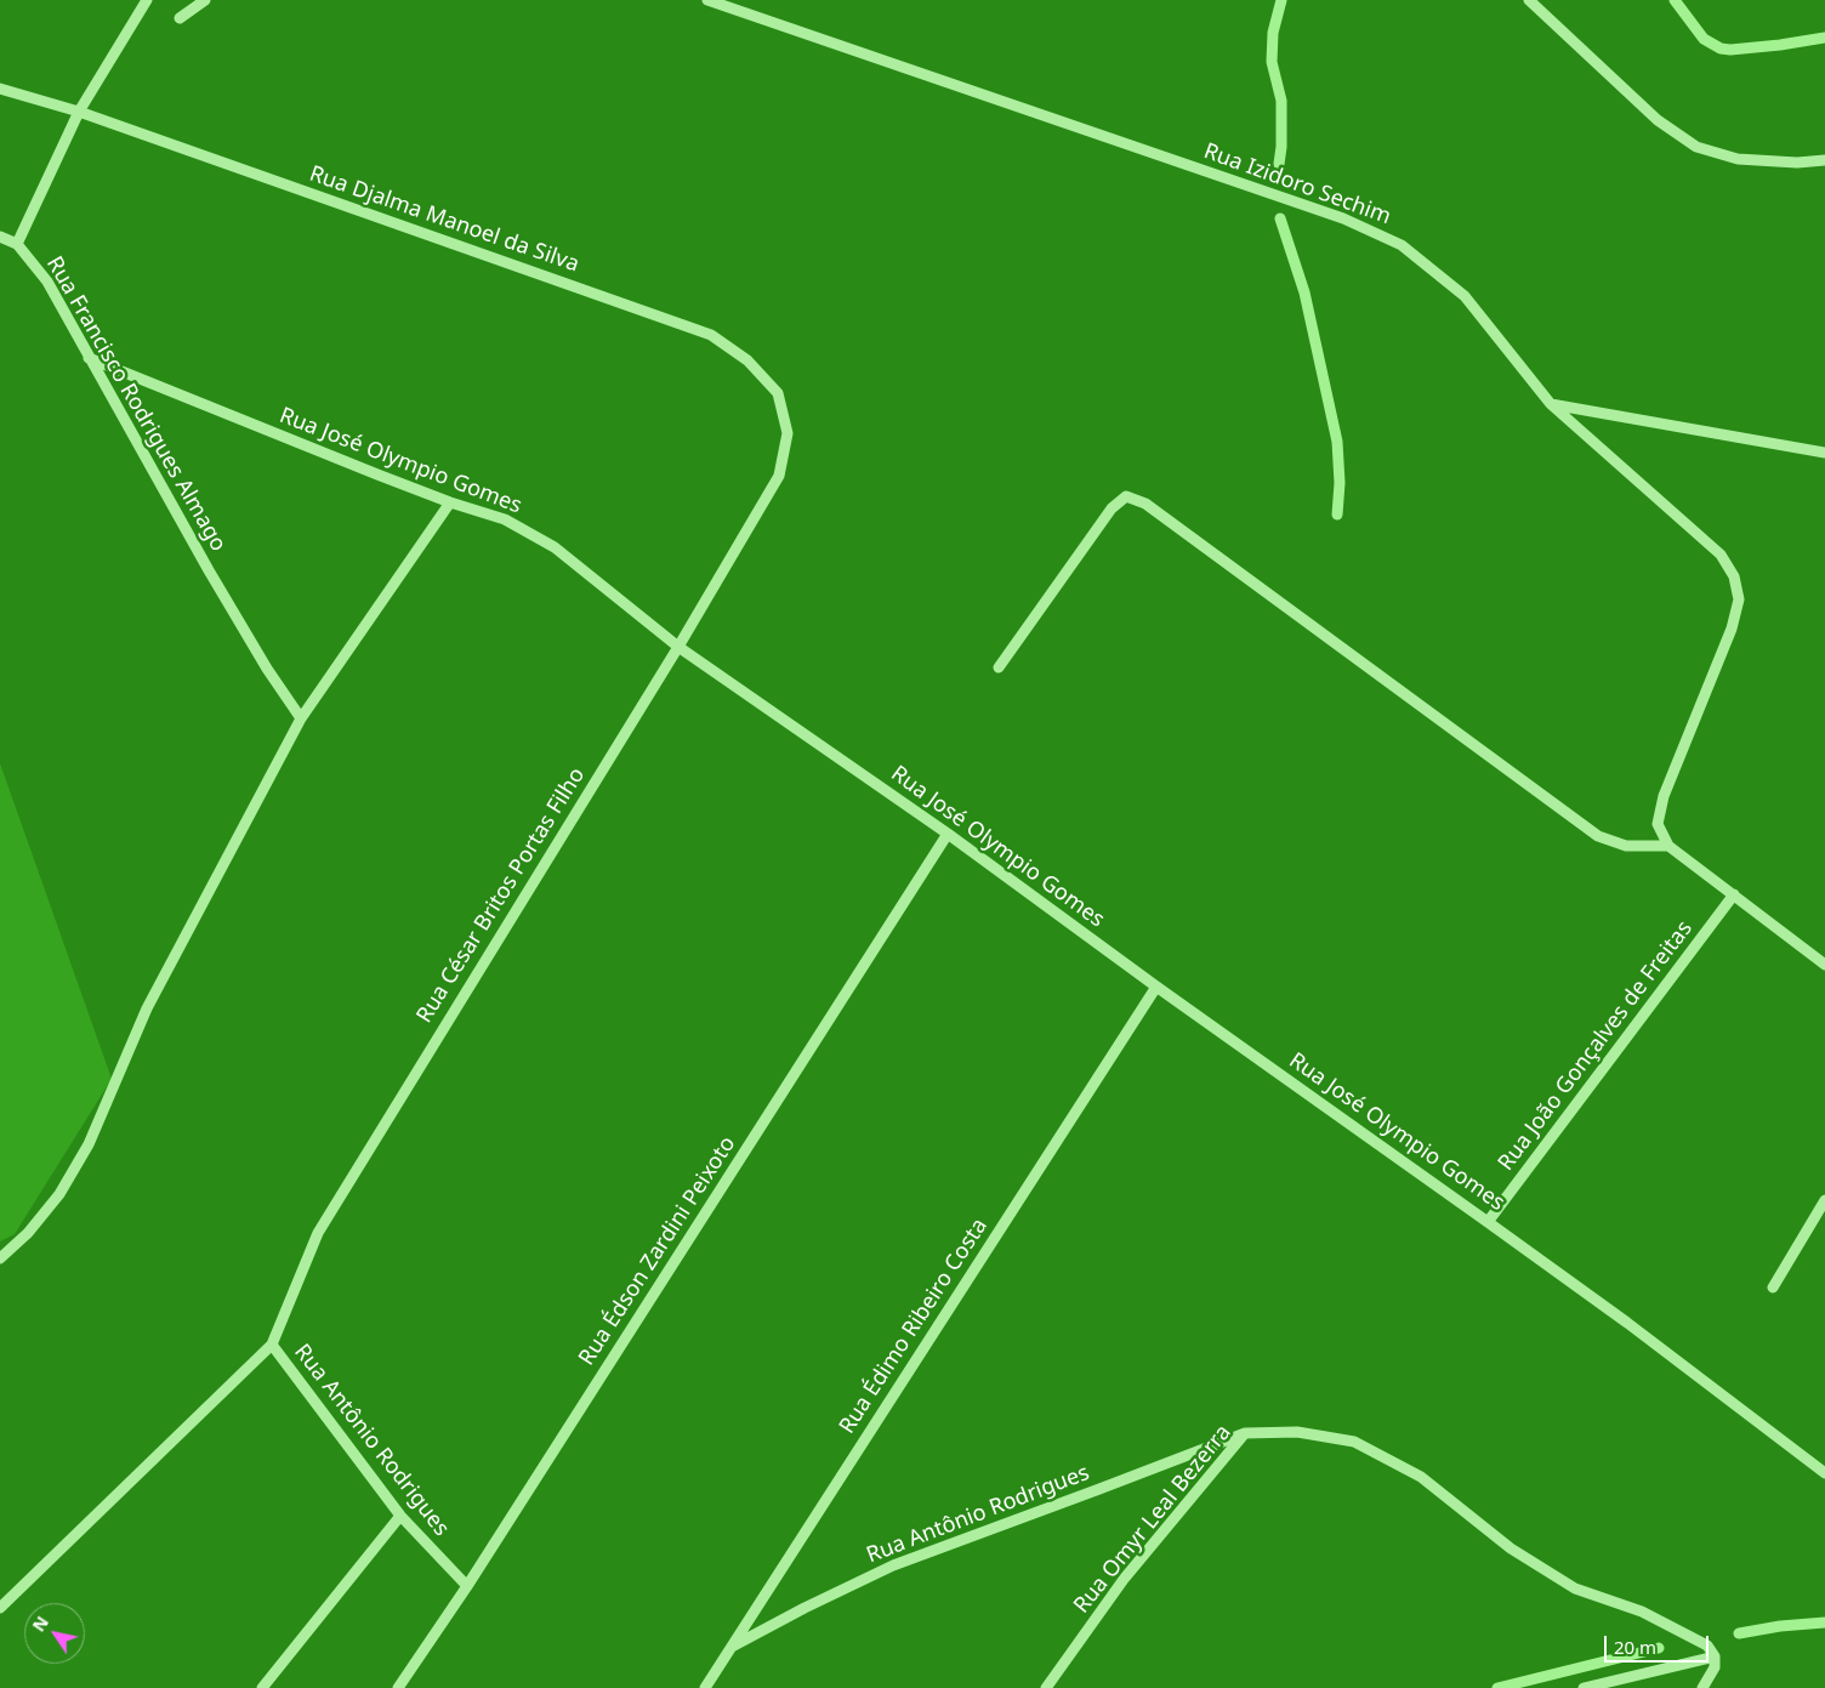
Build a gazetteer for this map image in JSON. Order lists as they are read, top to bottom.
{
  "streets": {
    "street": [
      "Rua Izidoro Sechim",
      "Rua Djalma Manoel da Silva",
      "Rua Francisco Rodrigues Almago",
      "Rua José Olympio Gomes",
      "Rua César Britos Portas Filho",
      "Rua João Gonçalves de Freitas",
      "Rua Édson Zardini Peixoto",
      "Rua Édimo Ribeiro Costa",
      "Rua Antônio Rodrigues",
      "Rua Omyr Leal Bezerra"
    ]
  },
  "crossings": [
    ["Rua Djalma Manoel da Silva", "Rua César Britos Portas Filho"],
    ["Rua Francisco Rodrigues Almago", "Rua José Olympio Gomes"],
    ["Rua José Olympio Gomes", "Rua César Britos Portas Filho"],
    ["Rua José Olympio Gomes", "Rua João Gonçalves de Freitas"],
    ["Rua José Olympio Gomes", "Rua Édson Zardini Peixoto"],
    ["Rua José Olympio Gomes", "Rua Édimo Ribeiro Costa"],
    ["Rua César Britos Portas Filho", "Rua Antônio Rodrigues"],
    ["Rua Édson Zardini Peixoto", "Rua Antônio Rodrigues"],
    ["Rua Édimo Ribeiro Costa", "Rua Antônio Rodrigues"],
    ["Rua Antônio Rodrigues", "Rua Omyr Leal Bezerra"]
  ],
  "scale_bar": "20 m",
  "north": "top left"
}
